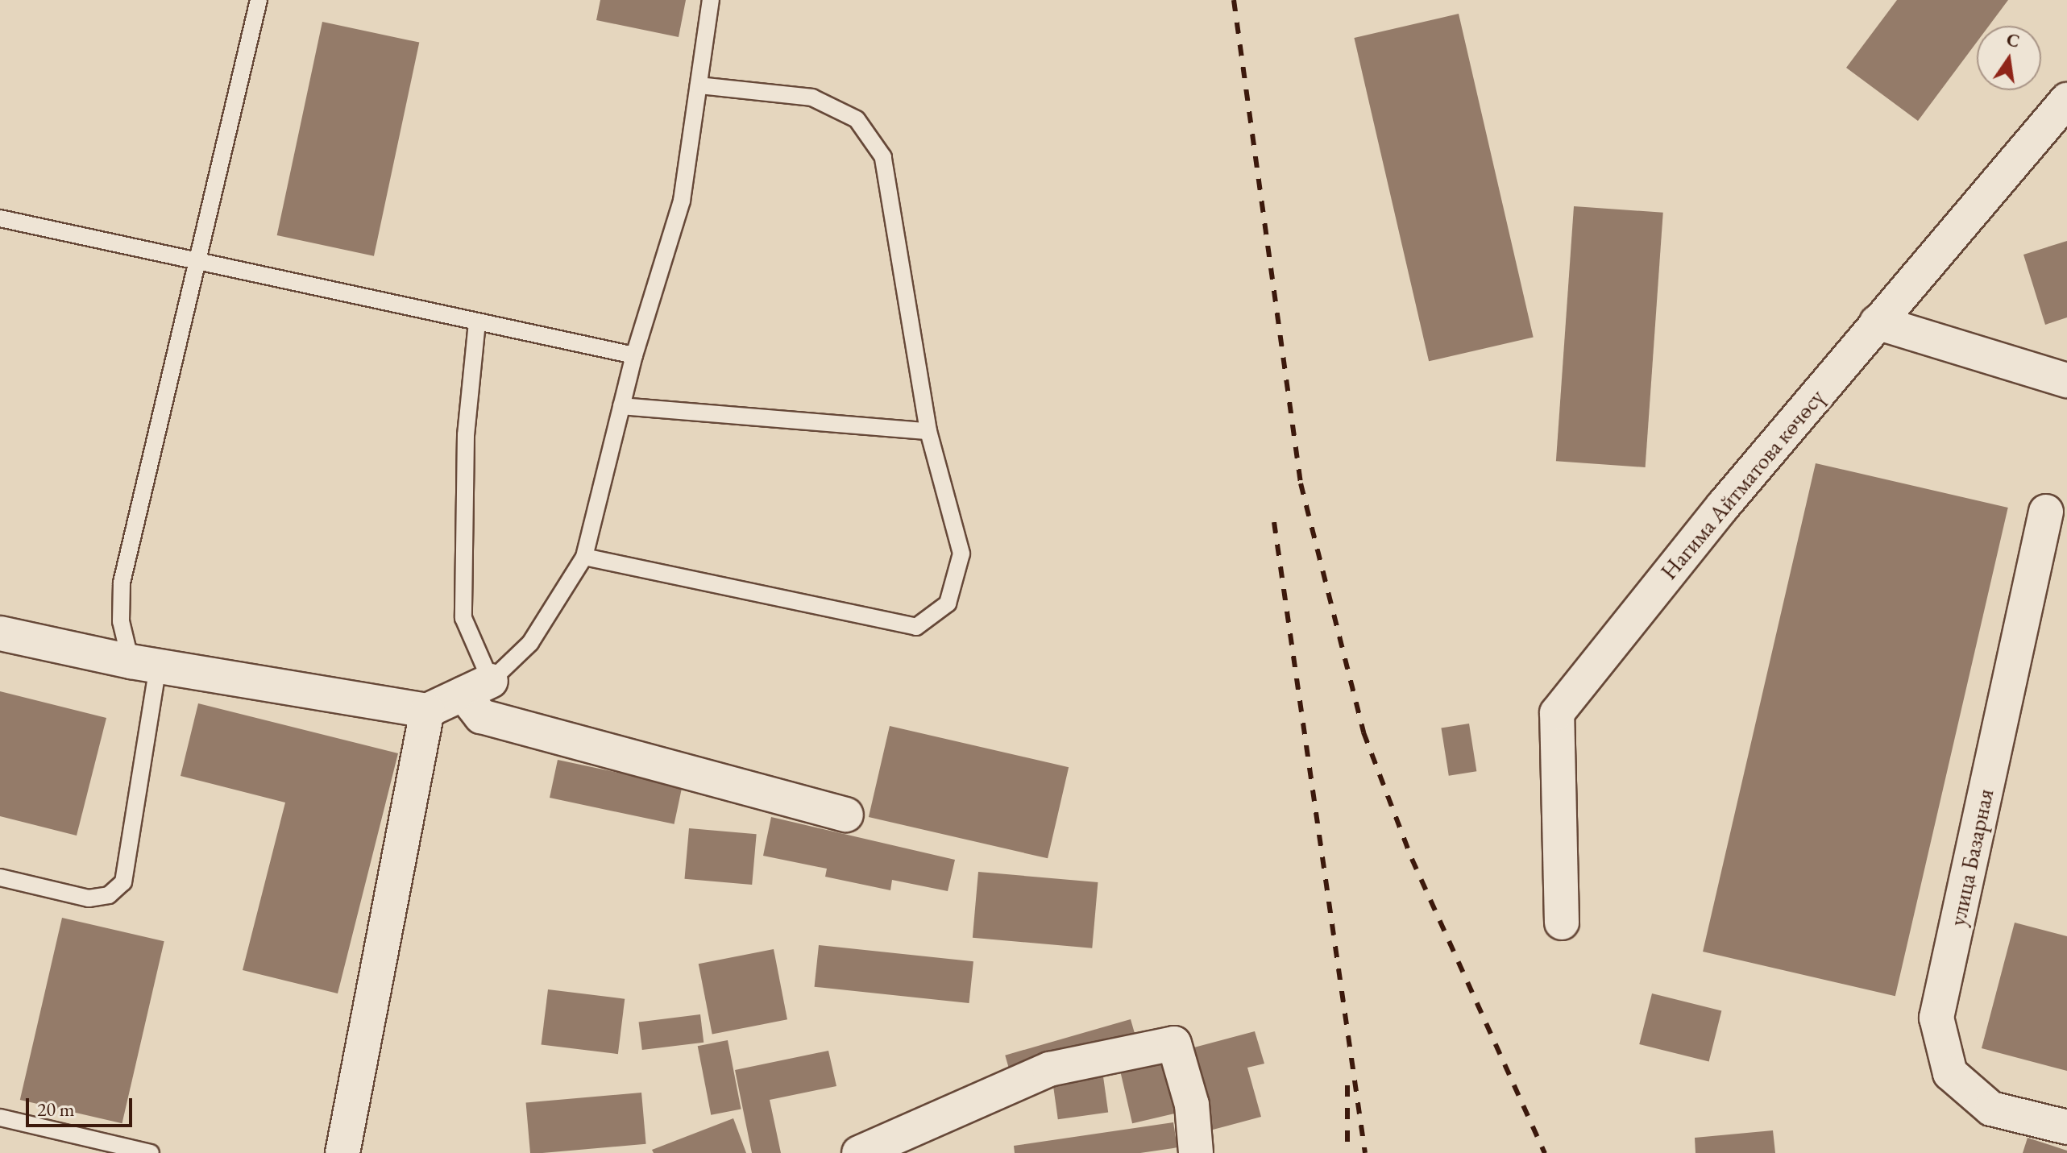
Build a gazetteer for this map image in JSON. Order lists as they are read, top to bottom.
{
  "streets": {
    "street": ["Нагима Айтматова көчөсү", "улица Базарная"]
  },
  "scale_bar": "20 m",
  "north": "top"
}
